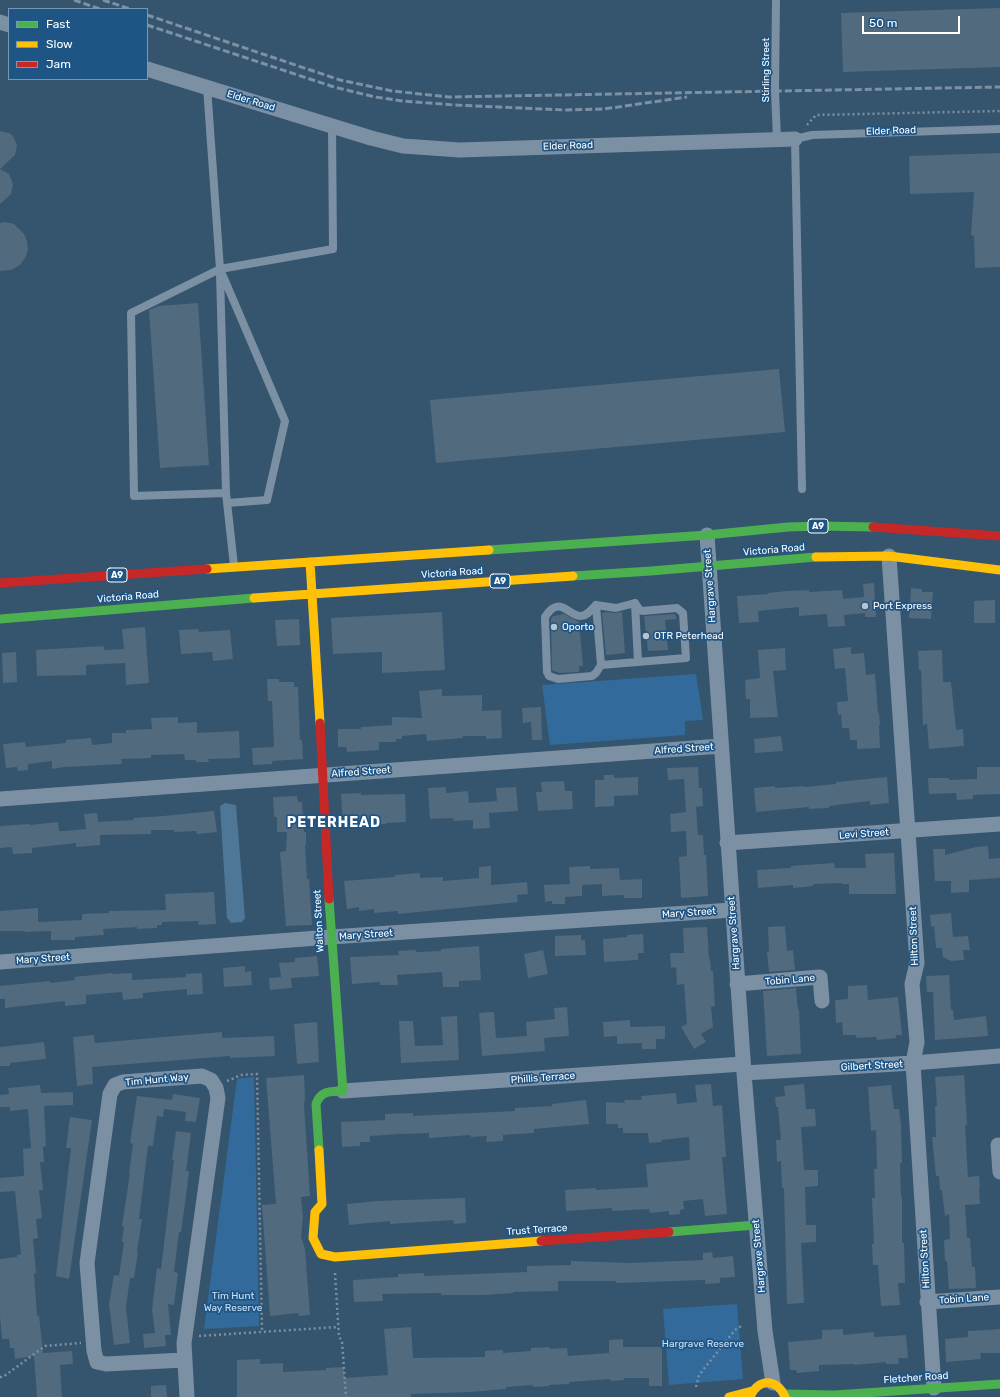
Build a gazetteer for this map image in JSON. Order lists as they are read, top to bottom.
{
  "streets": {
    "main road": [
      "A9",
      "Victoria Road",
      "Walton Street",
      "Trust Terrace",
      "Fletcher Road"
    ],
    "street": [
      "Elder Road",
      "Hargrave Street",
      "Alfred Street",
      "Levi Street",
      "Mary Street",
      "Hilton Street",
      "Tobin Lane",
      "Gilbert Street",
      "Phillis Terrace",
      "Tim Hunt Way"
    ],
    "lane": ["Stirling Street"]
  },
  "crossings": [
    ["Stirling Street", "Elder Road"],
    ["A9", "Victoria Road"],
    ["A9", "Hargrave Street"],
    ["Victoria Road", "Hargrave Street"],
    ["Victoria Road", "Walton Street"],
    ["Victoria Road", "Hilton Street"],
    ["Hargrave Street", "Alfred Street"],
    ["Hargrave Street", "Levi Street"],
    ["Hargrave Street", "Mary Street"],
    ["Hargrave Street", "Tobin Lane"],
    ["Hargrave Street", "Gilbert Street"],
    ["Hargrave Street", "Phillis Terrace"],
    ["Hargrave Street", "Trust Terrace"],
    ["Alfred Street", "Walton Street"],
    ["Levi Street", "Hilton Street"],
    ["Mary Street", "Walton Street"],
    ["Walton Street", "Phillis Terrace"],
    ["Walton Street", "Trust Terrace"],
    ["Hilton Street", "Tobin Lane"],
    ["Hilton Street", "Gilbert Street"],
    ["Hilton Street", "Fletcher Road"],
    ["Gilbert Street", "Phillis Terrace"],
    ["Phillis Terrace", "Trust Terrace"]
  ],
  "districts": ["PETERHEAD"],
  "parks": ["Tim Hunt Way Reserve", "Hargrave Reserve"],
  "places": ["Port Express", "Oporto", "OTR Peterhead"],
  "legend": ["Fast", "Slow", "Jam"],
  "scale_bar": "50 m"
}
